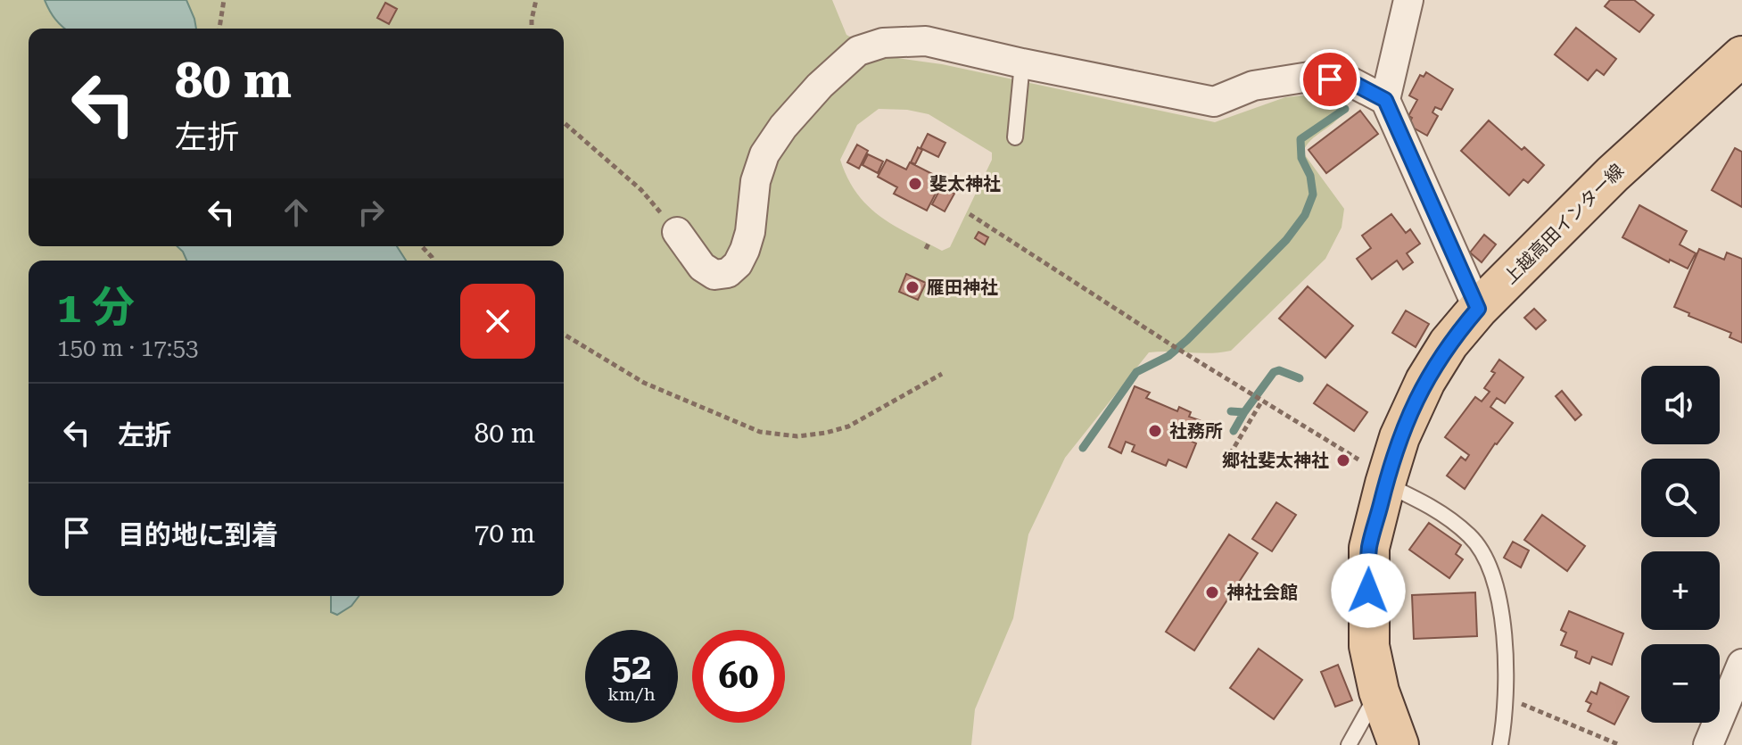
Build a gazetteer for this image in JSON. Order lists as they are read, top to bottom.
{
  "streets": {
    "main road": ["上越高田インター線"]
  },
  "places": [
    "斐太神社",
    "雁田神社",
    "社務所",
    "郷社斐太神社",
    "神社会館"
  ],
  "page": {
    "turn": ["80 m", "左折"],
    "heading": ["1 分", "150 m · 17:53"],
    "map_buttons": ["+", "−"],
    "list": [
      {
        "name": "左折",
        "value": "80 m"
      },
      {
        "name": "目的地に到着",
        "value": "70 m"
      }
    ],
    "speed": "52 km/h",
    "limit": "60"
  }
}
